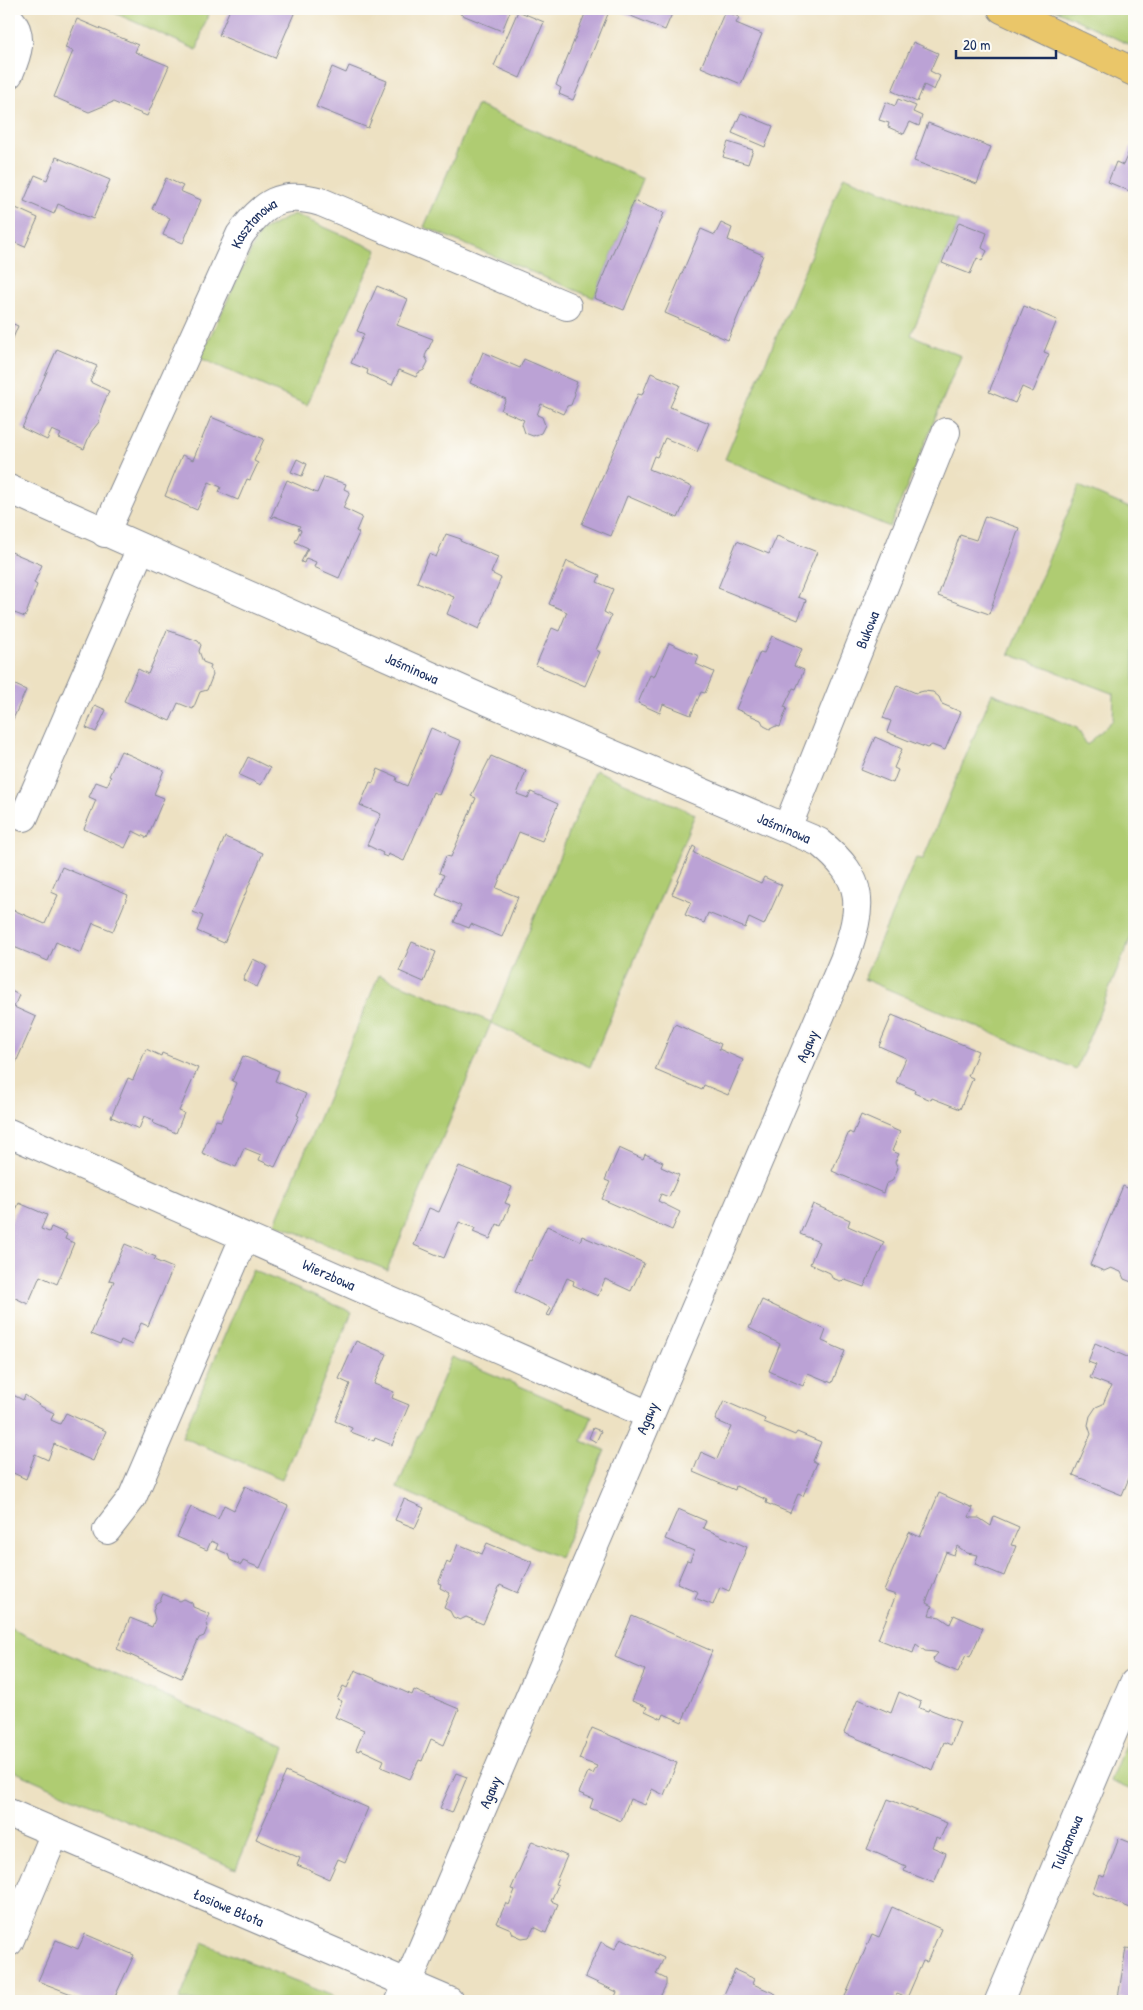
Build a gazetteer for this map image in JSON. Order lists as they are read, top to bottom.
{
  "streets": {
    "street": [
      "Kasztanowa",
      "Bukowa",
      "Jaśminowa",
      "Agawy",
      "Wierzbowa",
      "Tulipanowa",
      "Łosiowe Błota"
    ]
  },
  "crossings": [
    ["Kasztanowa", "Jaśminowa"],
    ["Bukowa", "Jaśminowa"],
    ["Jaśminowa", "Agawy"],
    ["Agawy", "Wierzbowa"],
    ["Agawy", "Łosiowe Błota"]
  ],
  "scale_bar": "20 m"
}
